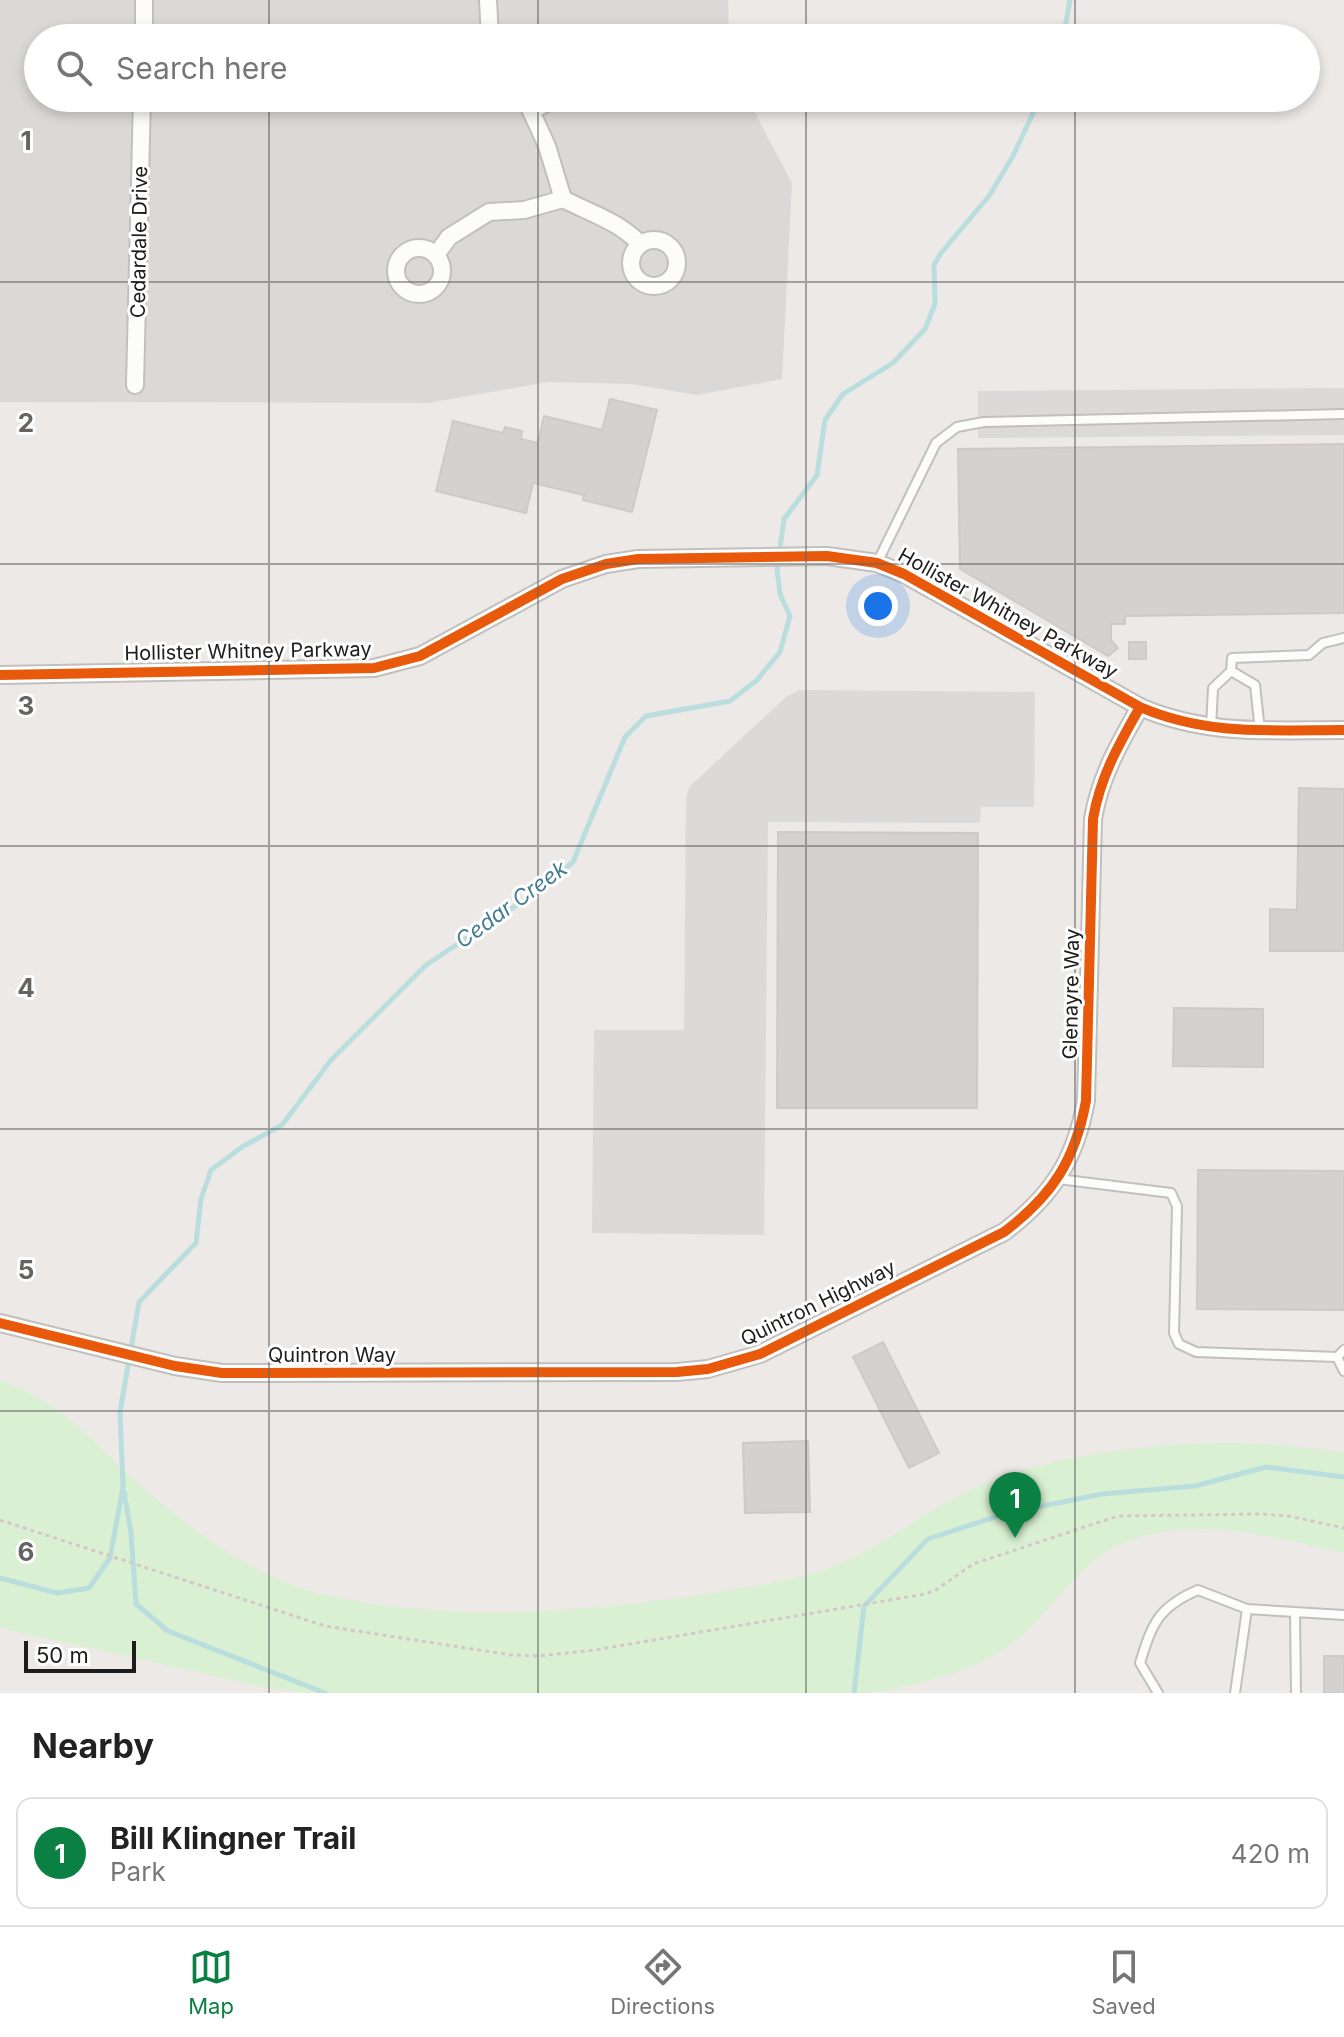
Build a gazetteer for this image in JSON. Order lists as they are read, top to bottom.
{
  "streets": {
    "street": [
      "Cedardale Drive",
      "Hollister Whitney Parkway",
      "Glenayre Way",
      "Quintron Highway",
      "Quintron Way"
    ]
  },
  "crossings": [
    ["Hollister Whitney Parkway", "Glenayre Way"],
    ["Glenayre Way", "Quintron Highway"],
    ["Quintron Highway", "Quintron Way"]
  ],
  "water": ["Cedar Creek"],
  "scale_bar": "50 m",
  "page": {
    "search": "Search here",
    "pins": "1",
    "scale": "50 m",
    "heading": "Nearby",
    "list": [
      {
        "mark": "1",
        "name": "Bill Klingner Trail",
        "note": "Park",
        "value": "420 m"
      }
    ],
    "nav": ["Map", "Directions", "Saved"]
  },
  "grid": {
    "rows": [
      "1",
      "2",
      "3",
      "4",
      "5",
      "6"
    ]
  }
}
